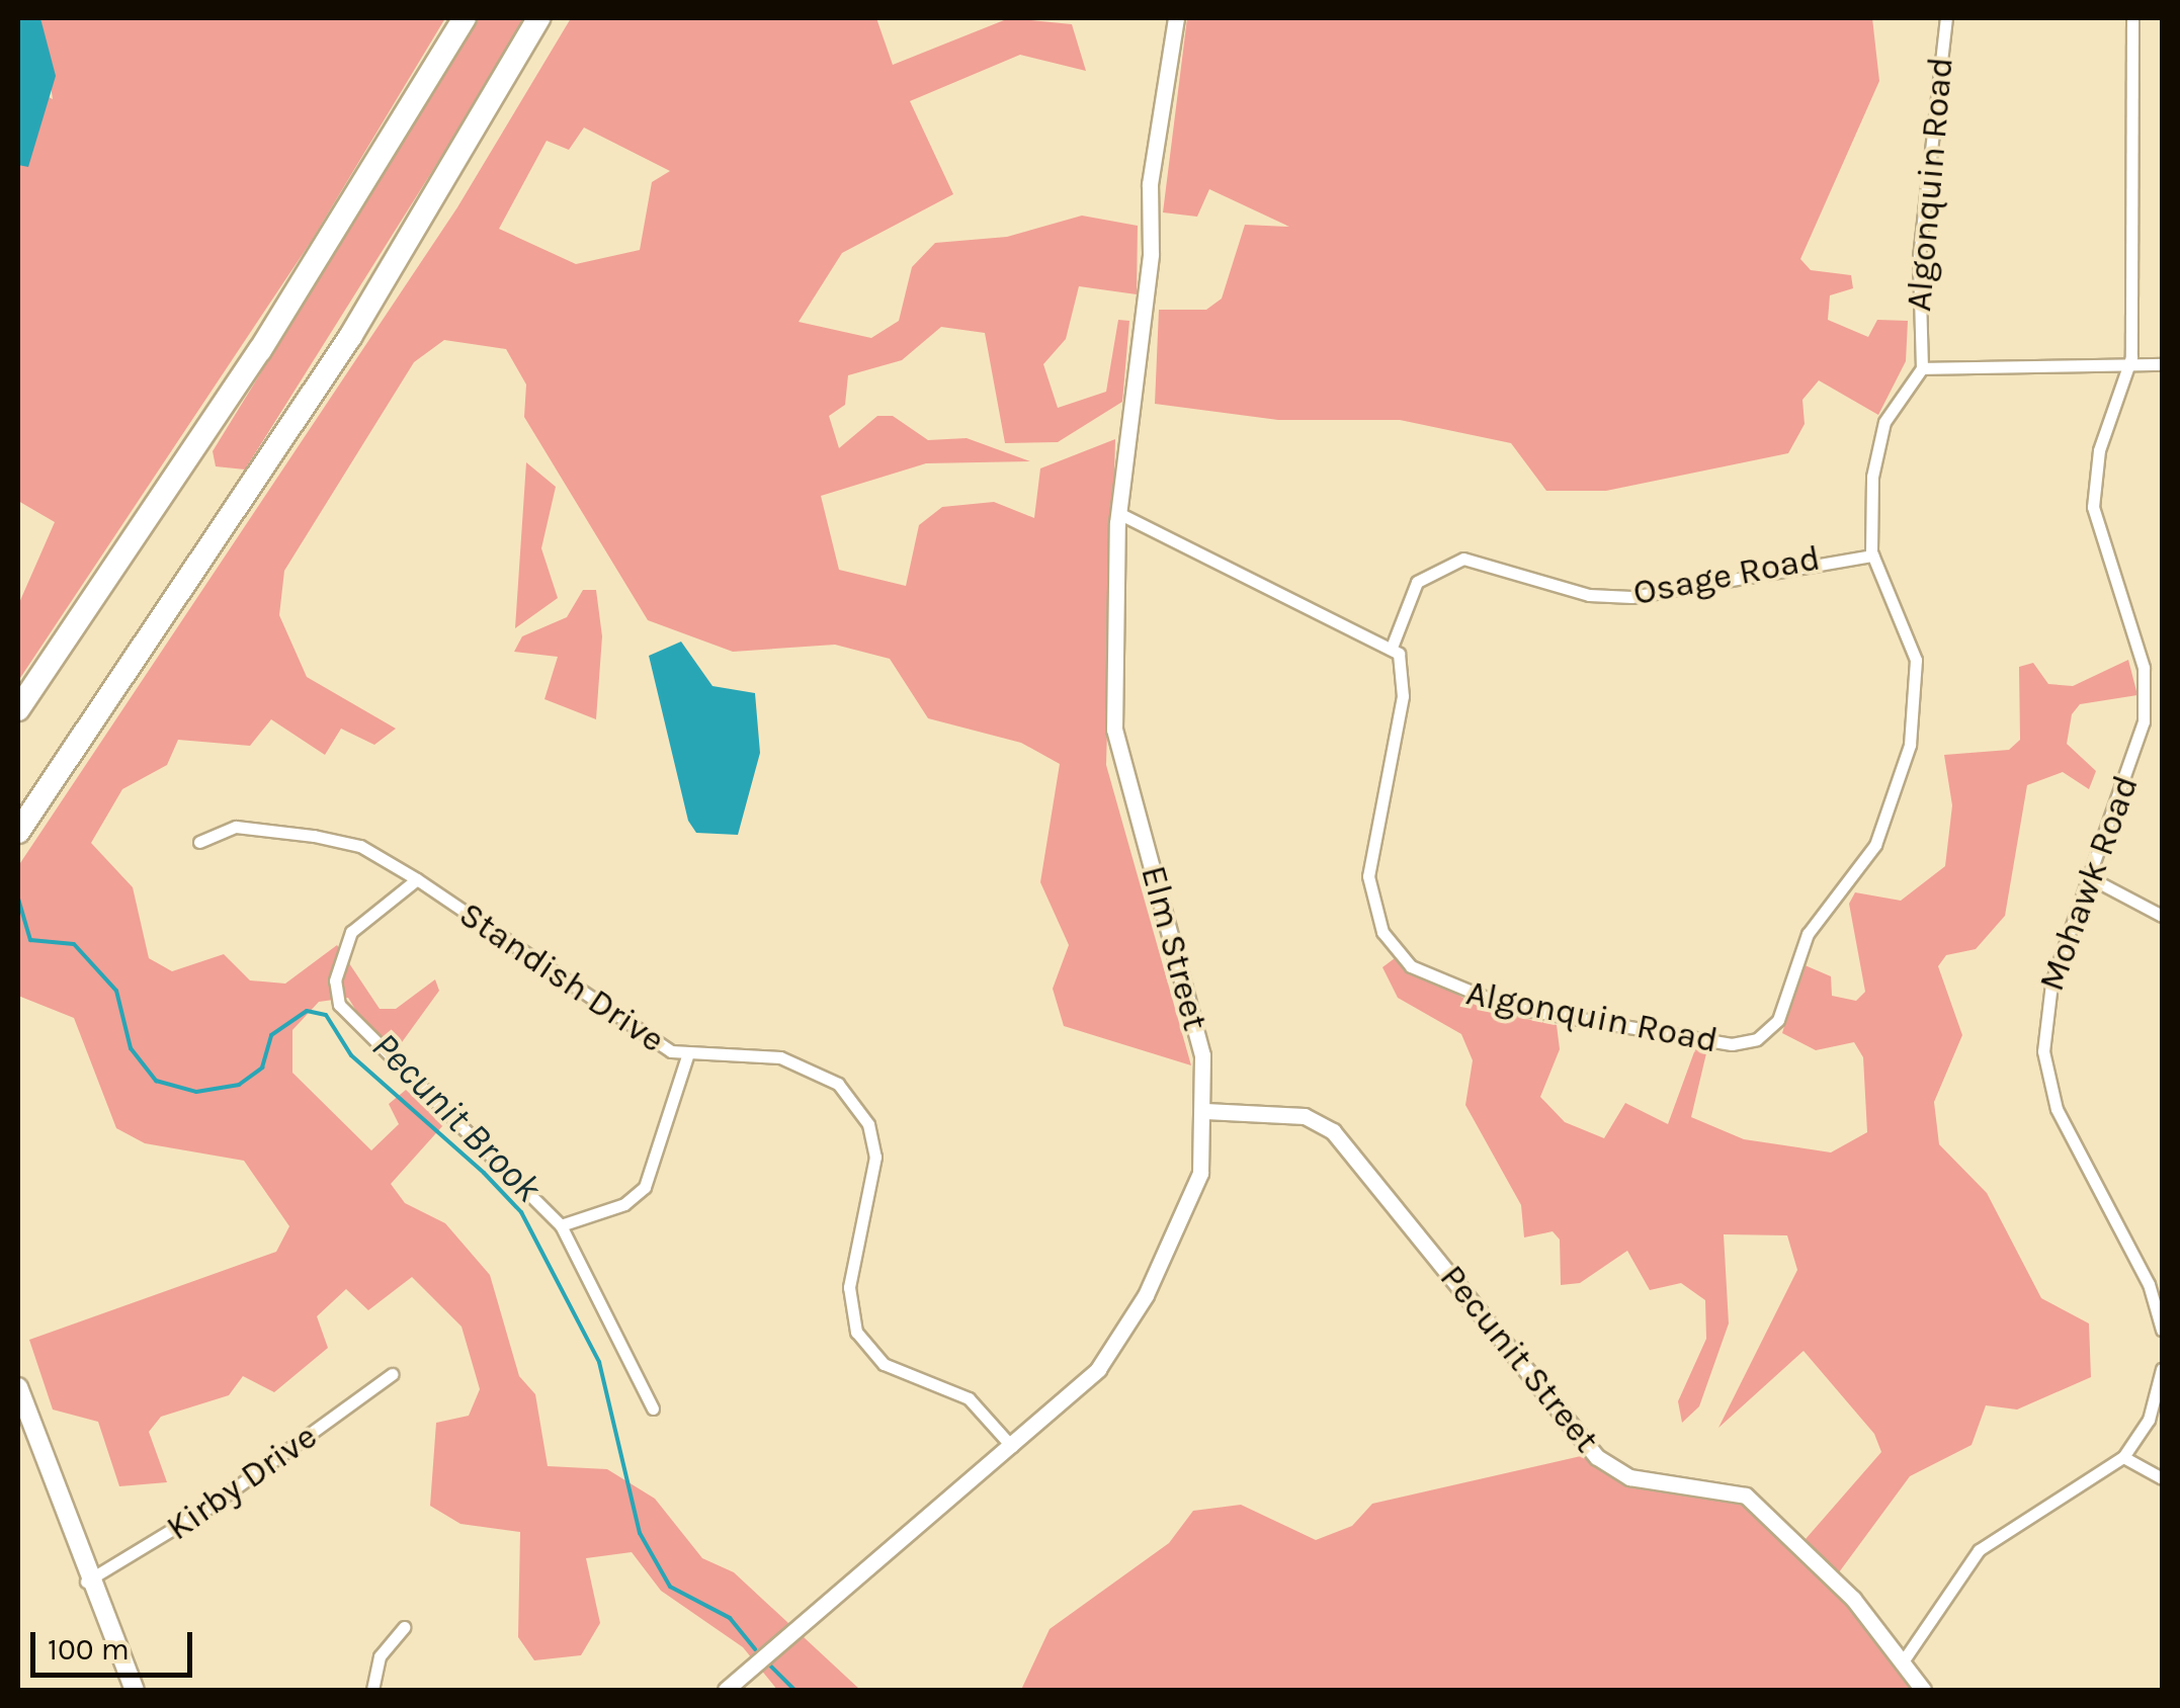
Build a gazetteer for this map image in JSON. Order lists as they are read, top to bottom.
{
  "streets": {
    "street": [
      "Algonquin Road",
      "Osage Road",
      "Mohawk Road",
      "Elm Street",
      "Standish Drive",
      "Pecunit Street",
      "Kirby Drive"
    ]
  },
  "crossings": [
    ["Algonquin Road", "Osage Road"],
    ["Elm Street", "Standish Drive"],
    ["Elm Street", "Pecunit Street"]
  ],
  "water": ["Pecunit Brook"],
  "scale_bar": "100 m"
}
